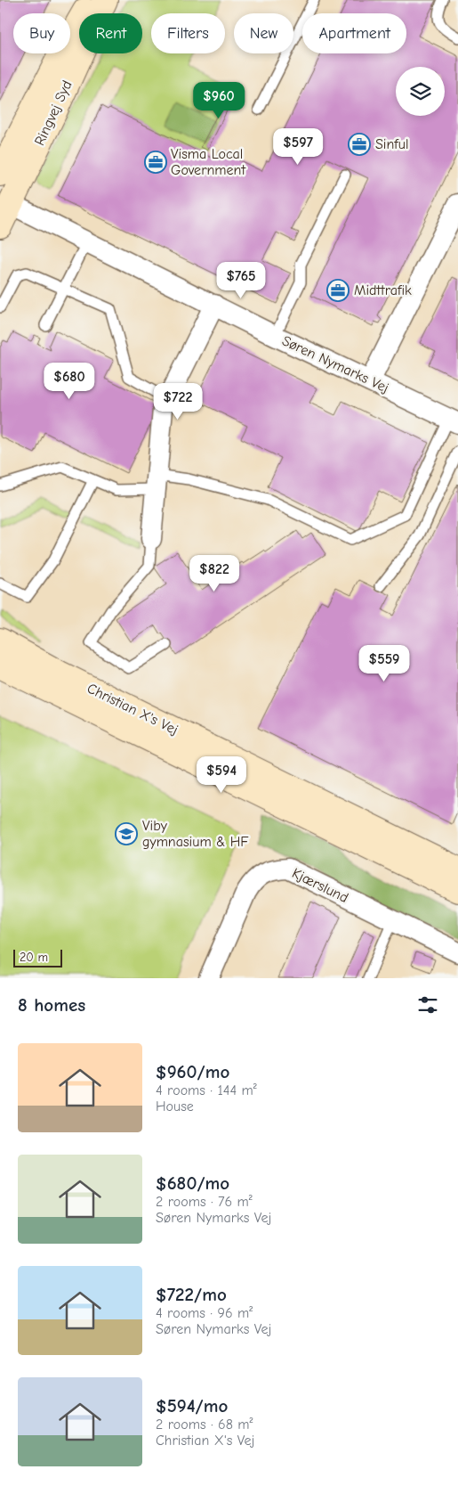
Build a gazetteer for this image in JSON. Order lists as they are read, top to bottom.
{
  "streets": {
    "main road": ["Ringvej Syd", "Christian X's Vej"],
    "street": ["Søren Nymarks Vej", "Kjærslund"]
  },
  "crossings": [
    ["Ringvej Syd", "Søren Nymarks Vej"]
  ],
  "places": {
    "office": ["Sinful", "Visma Local Government", "Midttrafik"],
    "school or university": ["Viby gymnasium & HF"]
  },
  "scale_bar": "20 m",
  "page": {
    "chip": [
      "Buy",
      "Rent",
      "Filters",
      "New",
      "Apartment"
    ],
    "price": [
      "$960",
      "$597",
      "$765",
      "$680",
      "$722",
      "$822",
      "$559",
      "$594"
    ],
    "scale": "20 m",
    "heading": "8 homes",
    "list": [
      {
        "name": "$960/mo",
        "note": "4 rooms · 144 m² · House"
      },
      {
        "name": "$680/mo",
        "note": "2 rooms · 76 m² · Søren Nymarks Vej"
      },
      {
        "name": "$722/mo",
        "note": "4 rooms · 96 m² · Søren Nymarks Vej"
      },
      {
        "name": "$594/mo",
        "note": "2 rooms · 68 m² · Christian X's Vej"
      }
    ]
  }
}
